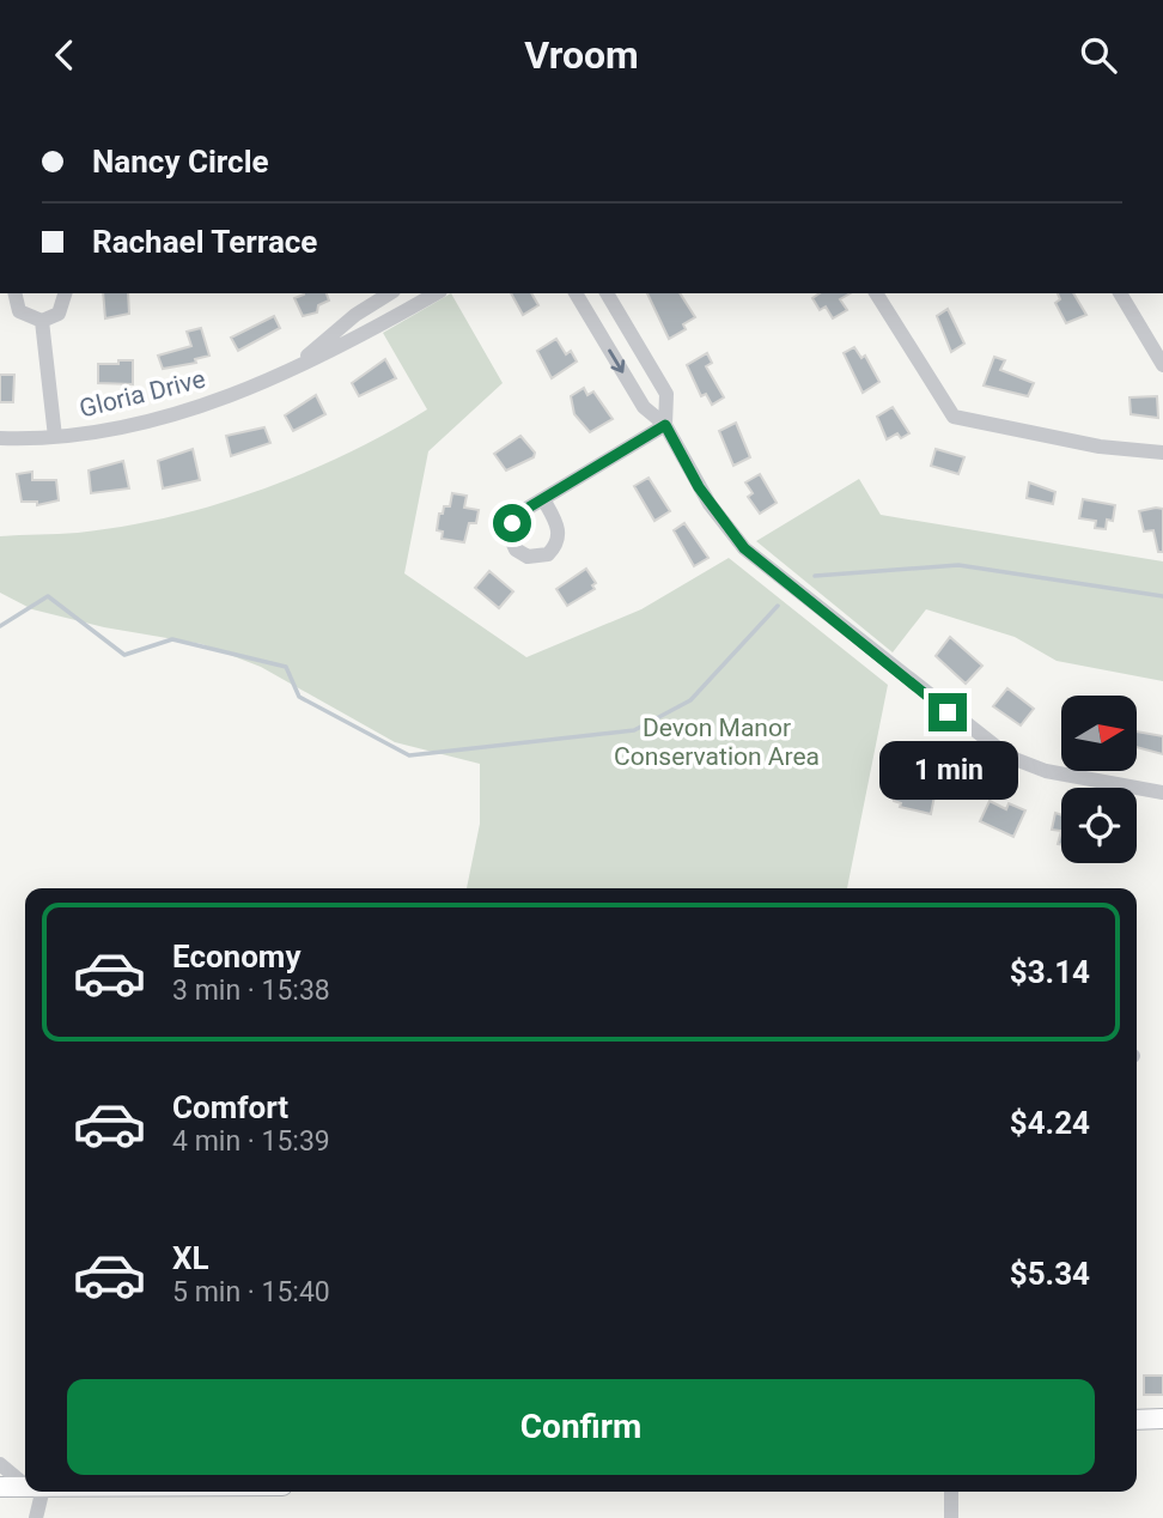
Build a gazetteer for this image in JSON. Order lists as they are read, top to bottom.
{
  "streets": {
    "street": ["Gloria Drive"]
  },
  "parks": ["Devon Manor Conservation Area"],
  "north": "right",
  "page": {
    "header": "Vroom",
    "banner": ["Nancy Circle", "Rachael Terrace"],
    "bubble": "1 min",
    "list": [
      {
        "name": "Economy",
        "note": "3 min · 15:38",
        "value": "$3.14"
      },
      {
        "name": "Comfort",
        "note": "4 min · 15:39",
        "value": "$4.24"
      },
      {
        "name": "XL",
        "note": "5 min · 15:40",
        "value": "$5.34"
      }
    ],
    "buttons": "Confirm"
  }
}
